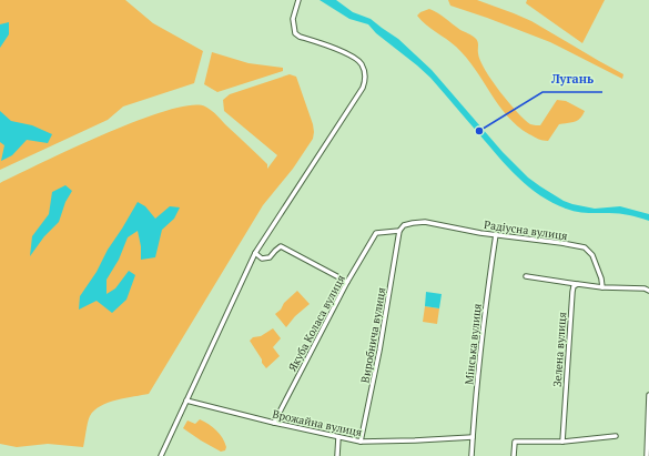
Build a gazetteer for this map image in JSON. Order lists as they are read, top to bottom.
{
  "streets": {
    "street": [
      "Радіусна вулиця",
      "Якуба Коласа вулиця",
      "Виробнича вулиця",
      "Мінська вулиця",
      "Зелена вулиця",
      "Врожайна вулиця"
    ]
  },
  "crossings": [
    ["Радіусна вулиця", "Якуба Коласа вулиця"],
    ["Радіусна вулиця", "Виробнича вулиця"],
    ["Радіусна вулиця", "Мінська вулиця"],
    ["Якуба Коласа вулиця", "Врожайна вулиця"],
    ["Виробнича вулиця", "Врожайна вулиця"],
    ["Мінська вулиця", "Врожайна вулиця"]
  ],
  "places": ["Лугань"]
}
